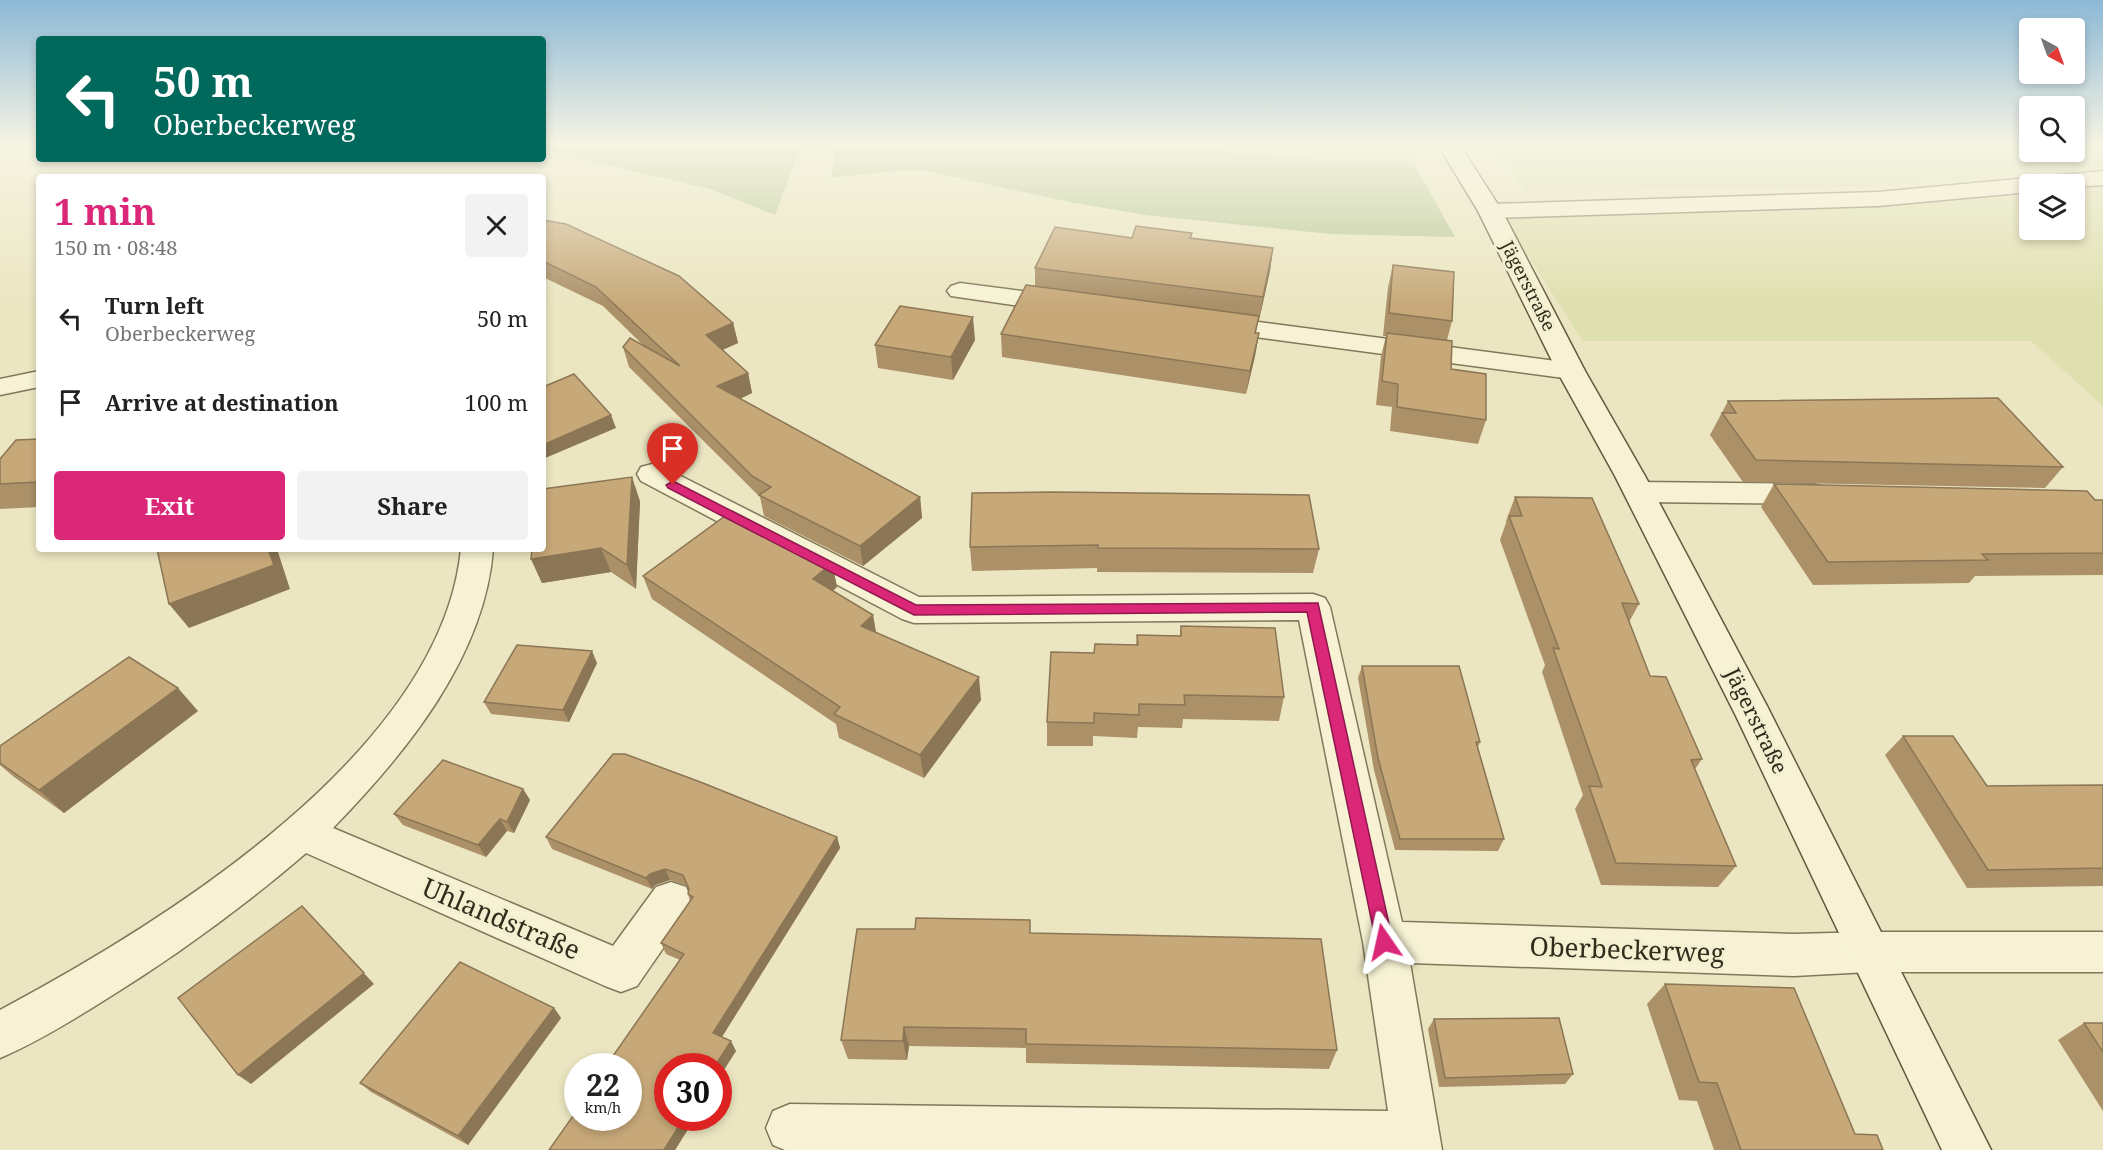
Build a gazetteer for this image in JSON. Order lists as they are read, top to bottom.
{
  "streets": {
    "street": ["Jägerstraße", "Uhlandstraße", "Oberbeckerweg"]
  },
  "crossings": [
    ["Jägerstraße", "Oberbeckerweg"]
  ],
  "north": "bottom right",
  "page": {
    "turn": ["50 m", "Oberbeckerweg"],
    "heading": ["1 min", "150 m · 08:48"],
    "list": [
      {
        "name": "Turn left",
        "note": "Oberbeckerweg",
        "value": "50 m"
      },
      {
        "name": "Arrive at destination",
        "value": "100 m"
      }
    ],
    "buttons": ["Exit", "Share"],
    "speed": "22 km/h",
    "limit": "30"
  }
}
